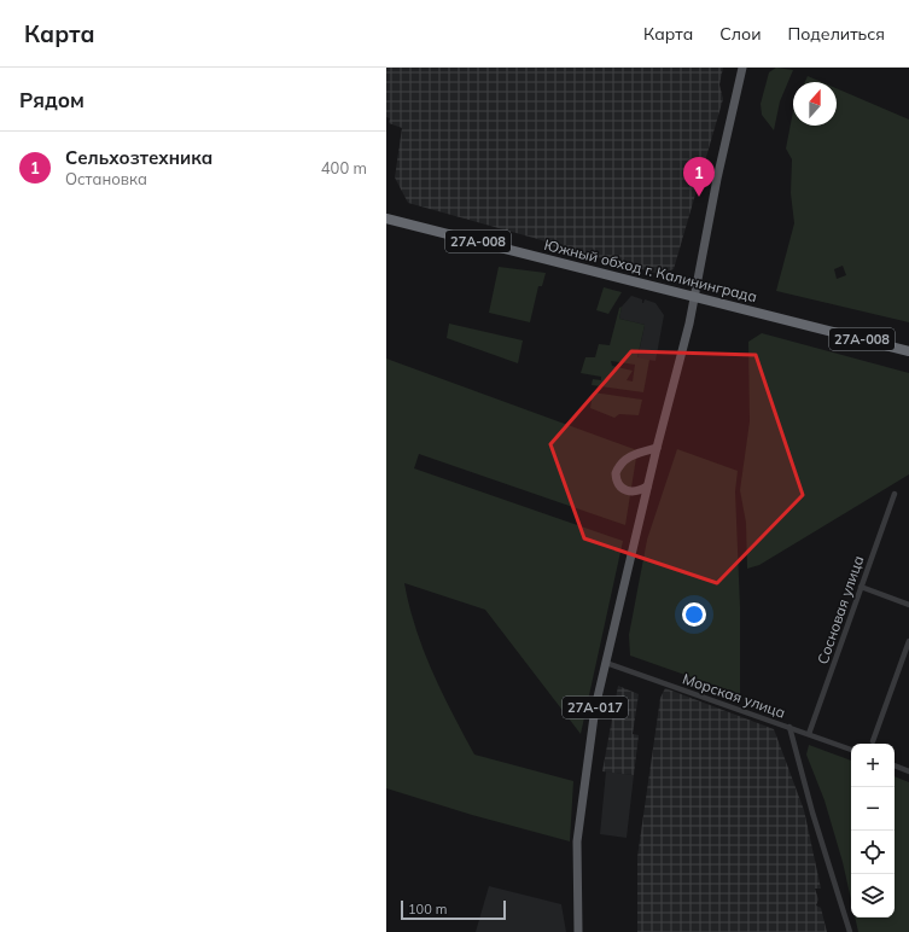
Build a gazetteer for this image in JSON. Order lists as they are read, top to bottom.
{
  "streets": {
    "highway": ["27А-008", "Южный обход г. Калининграда"],
    "main road": ["27А-017"],
    "street": ["Сосновая улица", "Морская улица"]
  },
  "crossings": [
    ["Южный обход г. Калининграда", "27А-017"],
    ["Сосновая улица", "Морская улица"],
    ["Морская улица", "27А-017"]
  ],
  "scale_bar": "100 m",
  "north": "top",
  "page": {
    "header": "Карта",
    "nav": ["Карта", "Слои", "Поделиться"],
    "heading": "Рядом",
    "list": [
      {
        "mark": "1",
        "name": "Сельхозтехника",
        "note": "Остановка",
        "value": "400 m"
      }
    ],
    "pins": "1",
    "map_buttons": ["+", "−"],
    "scale": "100 m"
  }
}
